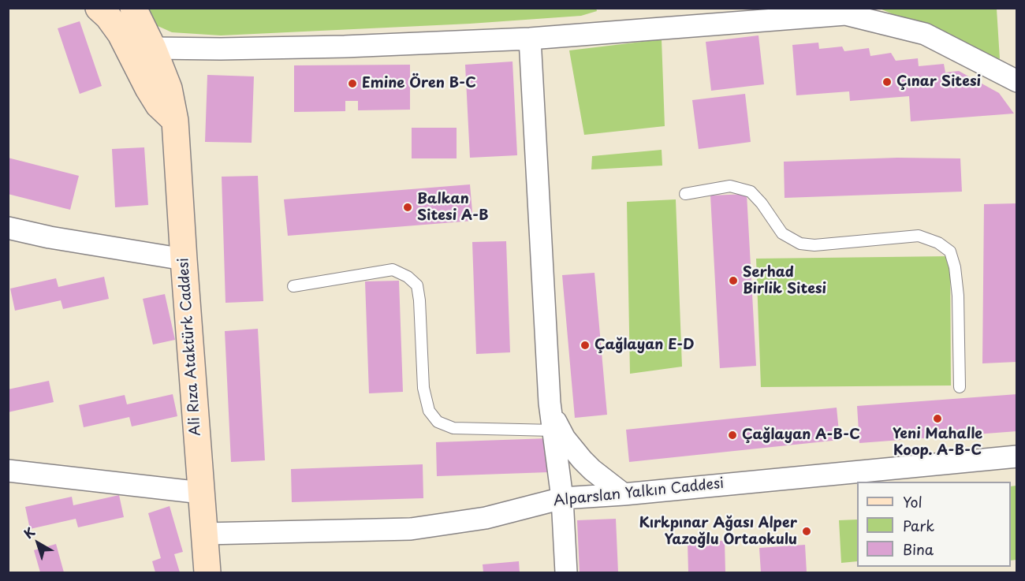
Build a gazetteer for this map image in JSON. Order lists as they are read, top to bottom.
{
  "streets": {
    "street": ["Ali Rıza Ataktürk Caddesi", "Alparslan Yalkın Caddesi"]
  },
  "crossings": [
    ["Ali Rıza Ataktürk Caddesi", "Alparslan Yalkın Caddesi"]
  ],
  "places": [
    "Çınar Sitesi",
    "Emine Ören B-C",
    "Balkan Sitesi A-B",
    "Serhad Birlik Sitesi",
    "Çağlayan E-D",
    "Yeni Mahalle Koop. A-B-C",
    "Çağlayan A-B-C",
    "Kırkpınar Ağası Alper Yazoğlu Ortaokulu"
  ],
  "legend": ["Yol", "Park", "Bina"],
  "north": "top left"
}
